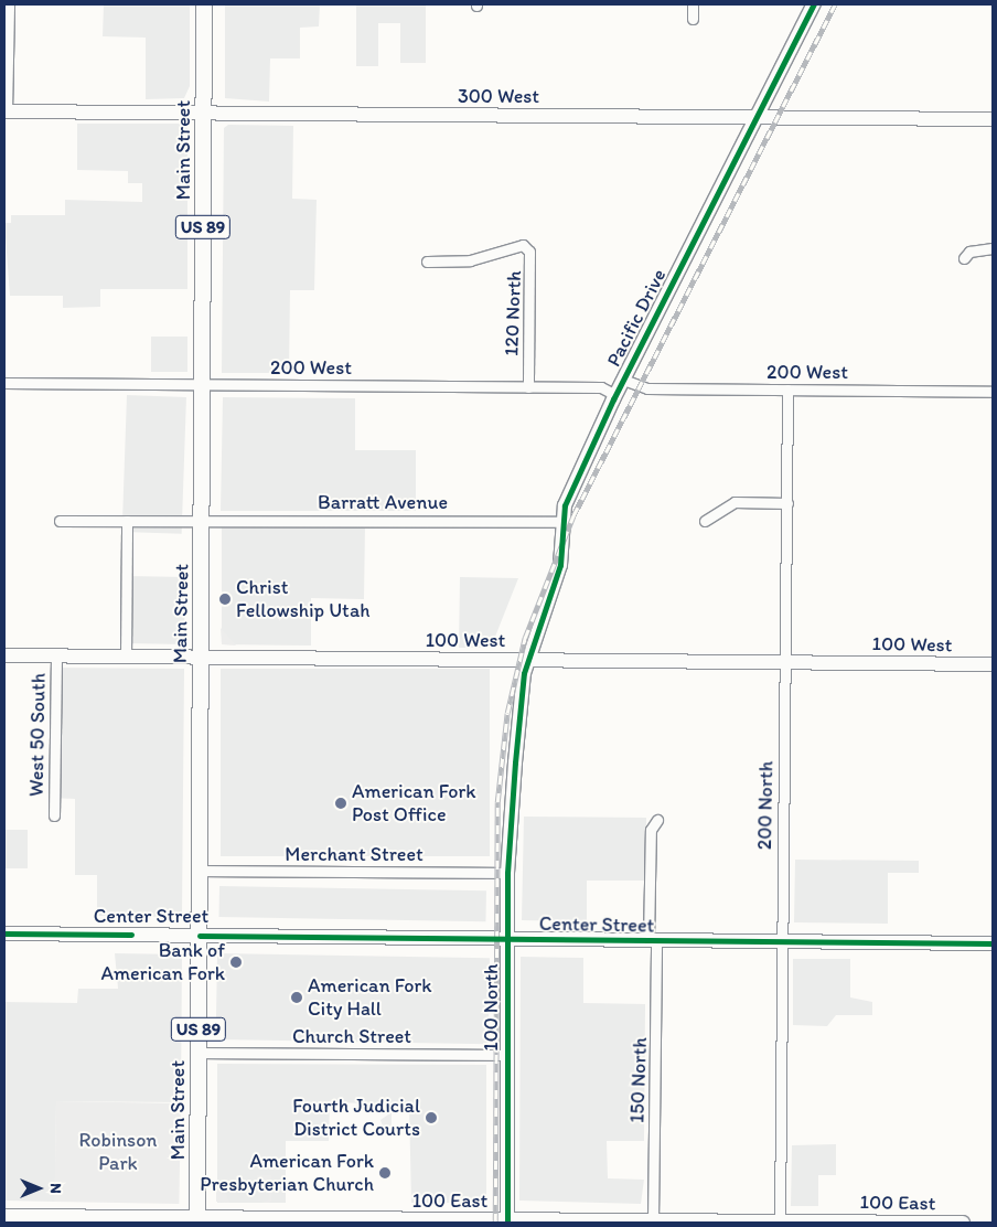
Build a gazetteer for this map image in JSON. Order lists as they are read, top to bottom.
{
  "streets": {
    "main road": ["Main Street", "US 89"],
    "street": [
      "300 West",
      "120 North",
      "Pacific Drive",
      "200 West",
      "Barratt Avenue",
      "100 West",
      "West 50 South",
      "200 North",
      "Merchant Street",
      "Center Street",
      "100 North",
      "Church Street",
      "150 North",
      "100 East"
    ]
  },
  "crossings": [
    ["300 West", "Main Street"],
    ["300 West", "Pacific Drive"],
    ["Main Street", "200 West"],
    ["Main Street", "Barratt Avenue"],
    ["Main Street", "100 West"],
    ["Main Street", "Merchant Street"],
    ["Main Street", "Center Street"],
    ["Main Street", "Church Street"],
    ["Main Street", "100 East"],
    ["120 North", "200 West"],
    ["Pacific Drive", "200 West"],
    ["Pacific Drive", "Barratt Avenue"],
    ["Pacific Drive", "100 West"],
    ["Pacific Drive", "100 North"],
    ["200 West", "200 North"],
    ["100 West", "West 50 South"],
    ["100 West", "200 North"],
    ["100 West", "100 North"],
    ["200 North", "Center Street"],
    ["200 North", "100 East"],
    ["Merchant Street", "100 North"],
    ["Center Street", "100 North"],
    ["Center Street", "150 North"],
    ["100 North", "Church Street"],
    ["100 North", "100 East"],
    ["150 North", "100 East"]
  ],
  "parks": ["Robinson Park"],
  "places": [
    "Christ Fellowship Utah",
    "American Fork Post Office",
    "Bank of American Fork",
    "American Fork City Hall",
    "Fourth Judicial District Courts",
    "American Fork Presbyterian Church"
  ],
  "north": "right"
}
